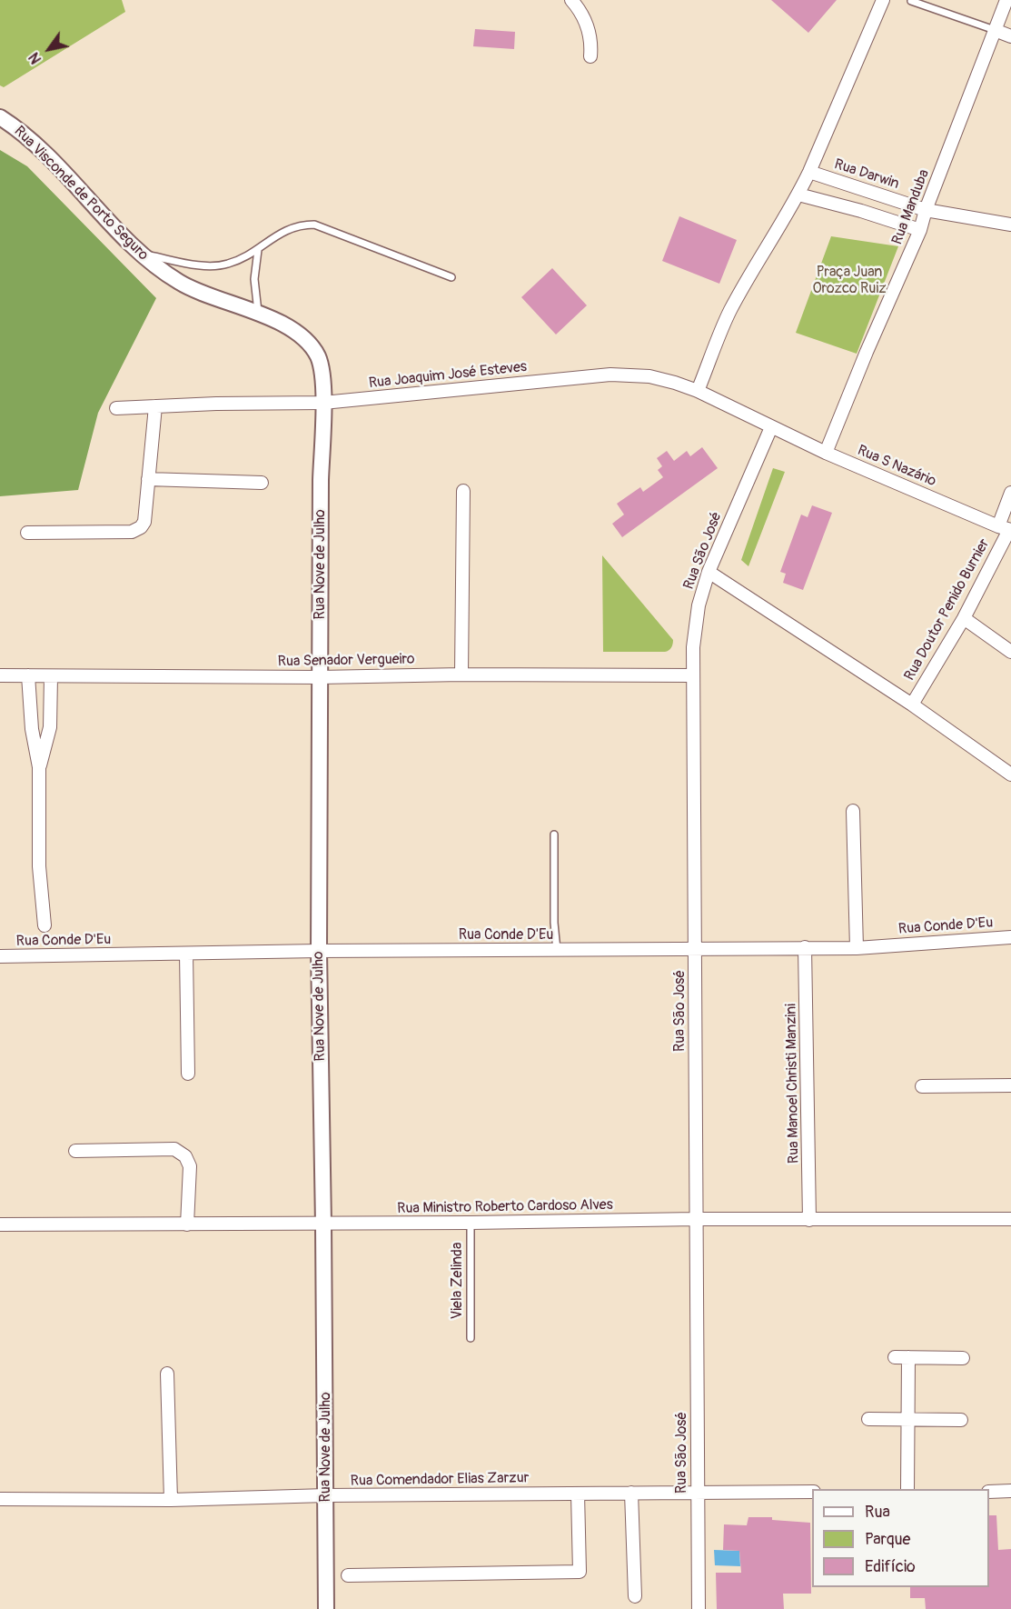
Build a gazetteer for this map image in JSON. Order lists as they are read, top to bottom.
{
  "streets": {
    "street": [
      "Rua Darwin",
      "Rua Visconde de Porto Seguro",
      "Rua Manduba",
      "Rua Joaquim José Esteves",
      "Rua S Nazário",
      "Rua São José",
      "Rua Nove de Julho",
      "Rua Doutor Penido Burnier",
      "Rua Senador Vergueiro",
      "Rua Conde D'Eu",
      "Rua Manoel Christi Manzini",
      "Rua Ministro Roberto Cardoso Alves",
      "Rua Comendador Elias Zarzur"
    ],
    "lane": ["Viela Zelinda"]
  },
  "crossings": [
    ["Rua Darwin", "Rua Manduba"],
    ["Rua Visconde de Porto Seguro", "Rua Joaquim José Esteves"],
    ["Rua Visconde de Porto Seguro", "Rua Nove de Julho"],
    ["Rua Manduba", "Rua S Nazário"],
    ["Rua Joaquim José Esteves", "Rua S Nazário"],
    ["Rua Joaquim José Esteves", "Rua São José"],
    ["Rua Joaquim José Esteves", "Rua Nove de Julho"],
    ["Rua S Nazário", "Rua São José"],
    ["Rua S Nazário", "Rua Doutor Penido Burnier"],
    ["Rua São José", "Rua Senador Vergueiro"],
    ["Rua São José", "Rua Conde D'Eu"],
    ["Rua São José", "Rua Ministro Roberto Cardoso Alves"],
    ["Rua São José", "Rua Comendador Elias Zarzur"],
    ["Rua Nove de Julho", "Rua Senador Vergueiro"],
    ["Rua Nove de Julho", "Rua Conde D'Eu"],
    ["Rua Nove de Julho", "Rua Ministro Roberto Cardoso Alves"],
    ["Rua Nove de Julho", "Rua Comendador Elias Zarzur"],
    ["Rua Conde D'Eu", "Rua Manoel Christi Manzini"],
    ["Rua Manoel Christi Manzini", "Rua Ministro Roberto Cardoso Alves"],
    ["Rua Ministro Roberto Cardoso Alves", "Viela Zelinda"]
  ],
  "parks": ["Praça Juan Orozco Ruiz"],
  "legend": ["Rua", "Parque", "Edifício"],
  "north": "bottom left"
}
